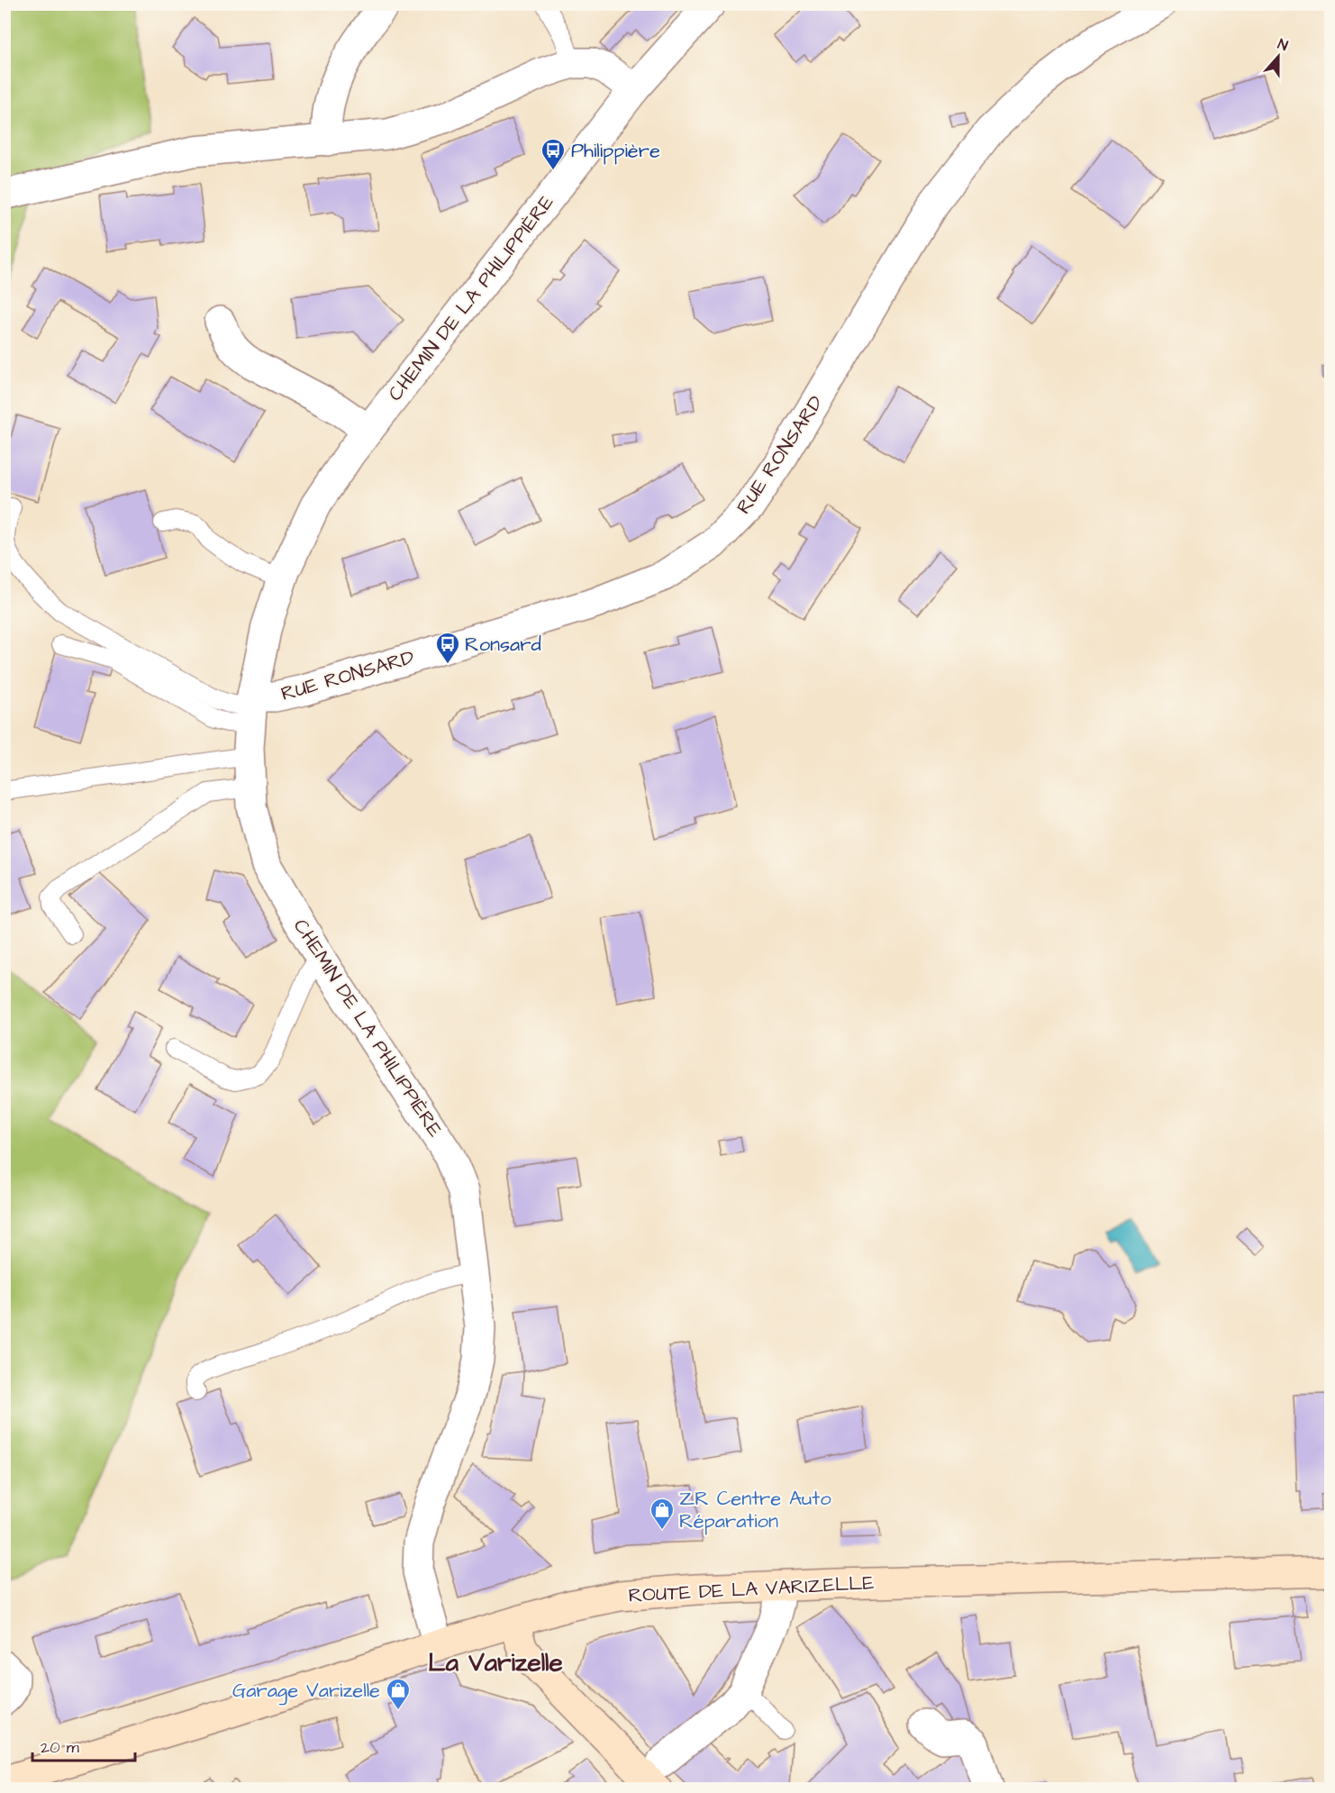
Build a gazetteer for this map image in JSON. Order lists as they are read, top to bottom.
{
  "streets": {
    "street": ["CHEMIN DE LA PHILIPPIÈRE", "RUE RONSARD", "ROUTE DE LA VARIZELLE"]
  },
  "crossings": [
    ["CHEMIN DE LA PHILIPPIÈRE", "RUE RONSARD"],
    ["CHEMIN DE LA PHILIPPIÈRE", "ROUTE DE LA VARIZELLE"]
  ],
  "districts": ["La Varizelle"],
  "places": {
    "bus stop": ["Philippière", "Ronsard"],
    "shop": ["ZR Centre Auto Réparation", "Garage Varizelle"]
  },
  "scale_bar": "20 m",
  "north": "top"
}
